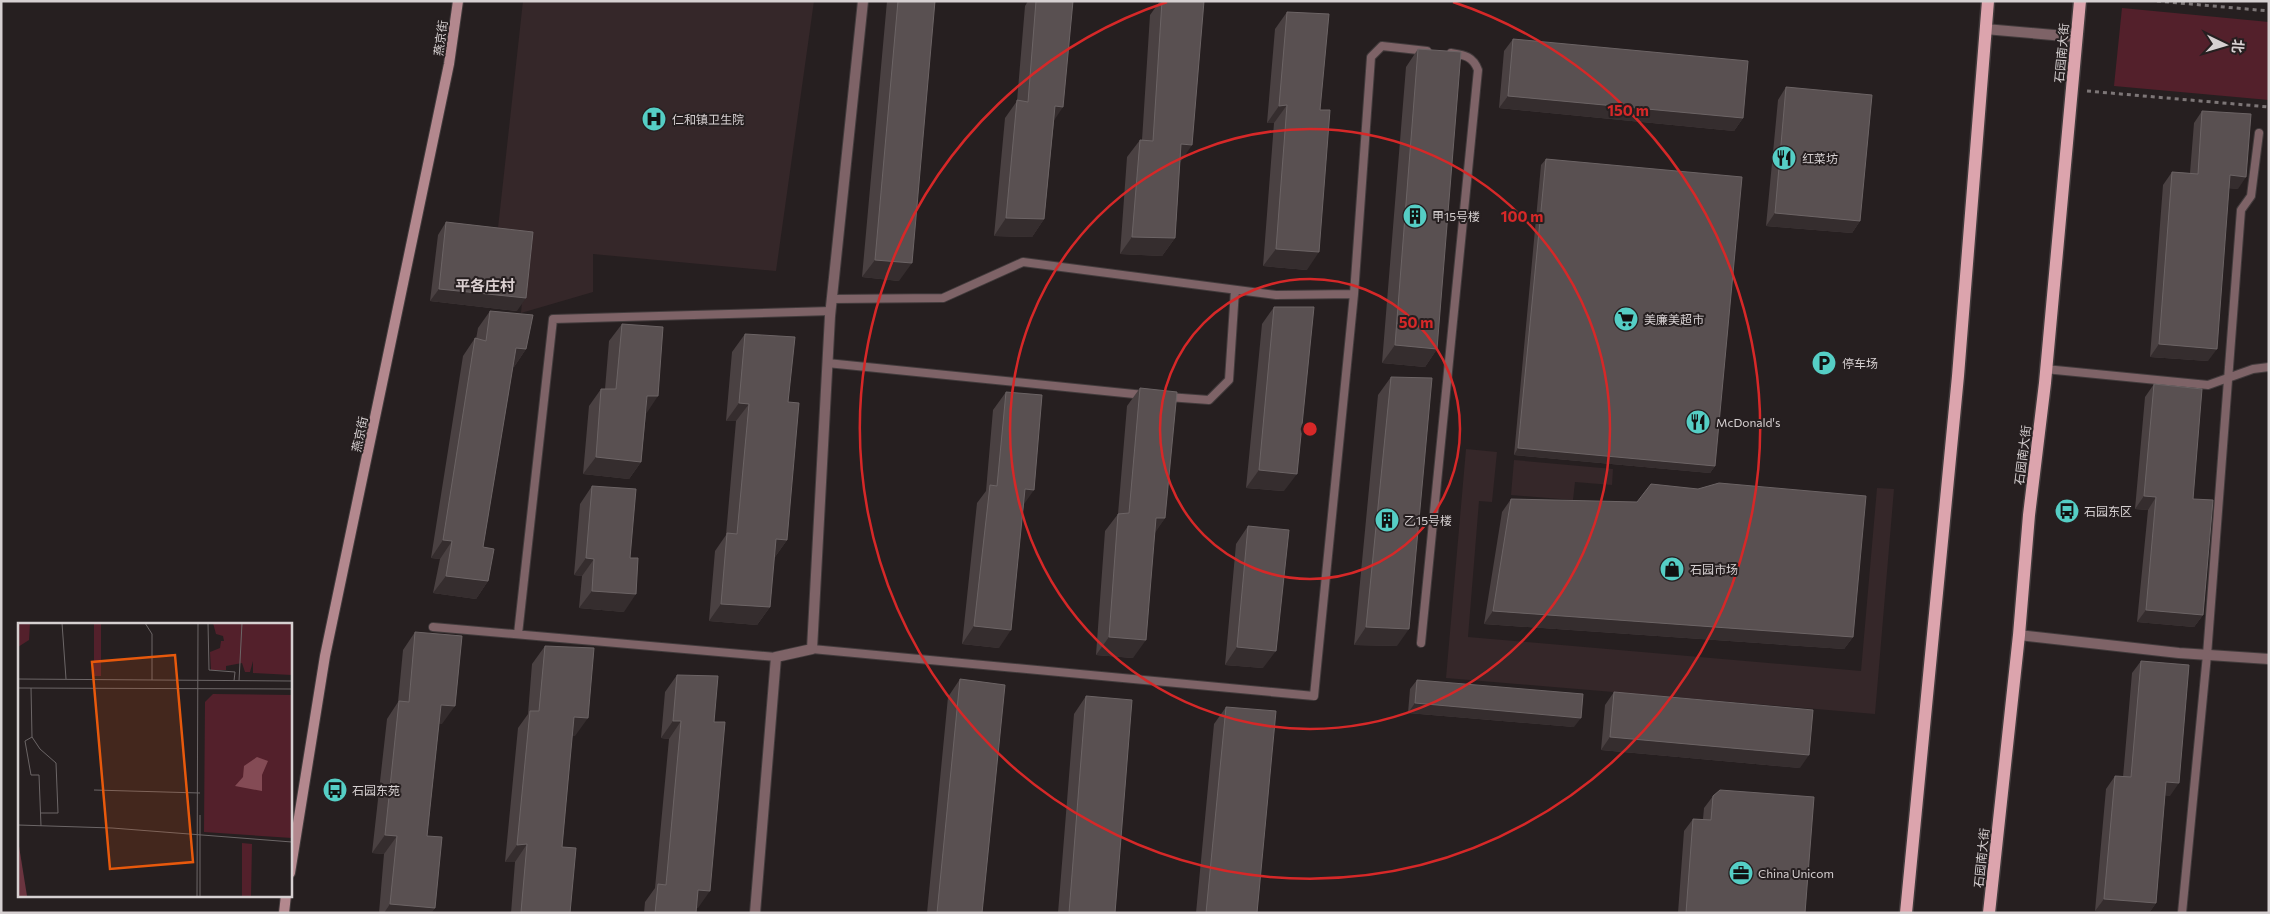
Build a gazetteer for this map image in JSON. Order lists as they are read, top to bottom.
{
  "streets": {
    "main road": ["燕京街", "石园南大街"]
  },
  "districts": ["平各庄村"],
  "places": {
    "hospital": ["仁和镇卫生院"],
    "restaurant": ["红菜坊", "McDonald's"],
    "building": ["甲15号楼", "乙15号楼"],
    "supermarket": ["美廉美超市"],
    "parking": ["停车场"],
    "bus stop": ["石园东区", "石园东苑"],
    "shop": ["石园市场"],
    "office": ["China Unicom"]
  },
  "north": "right",
  "rings": ["150 m", "100 m", "50 m"]
}
